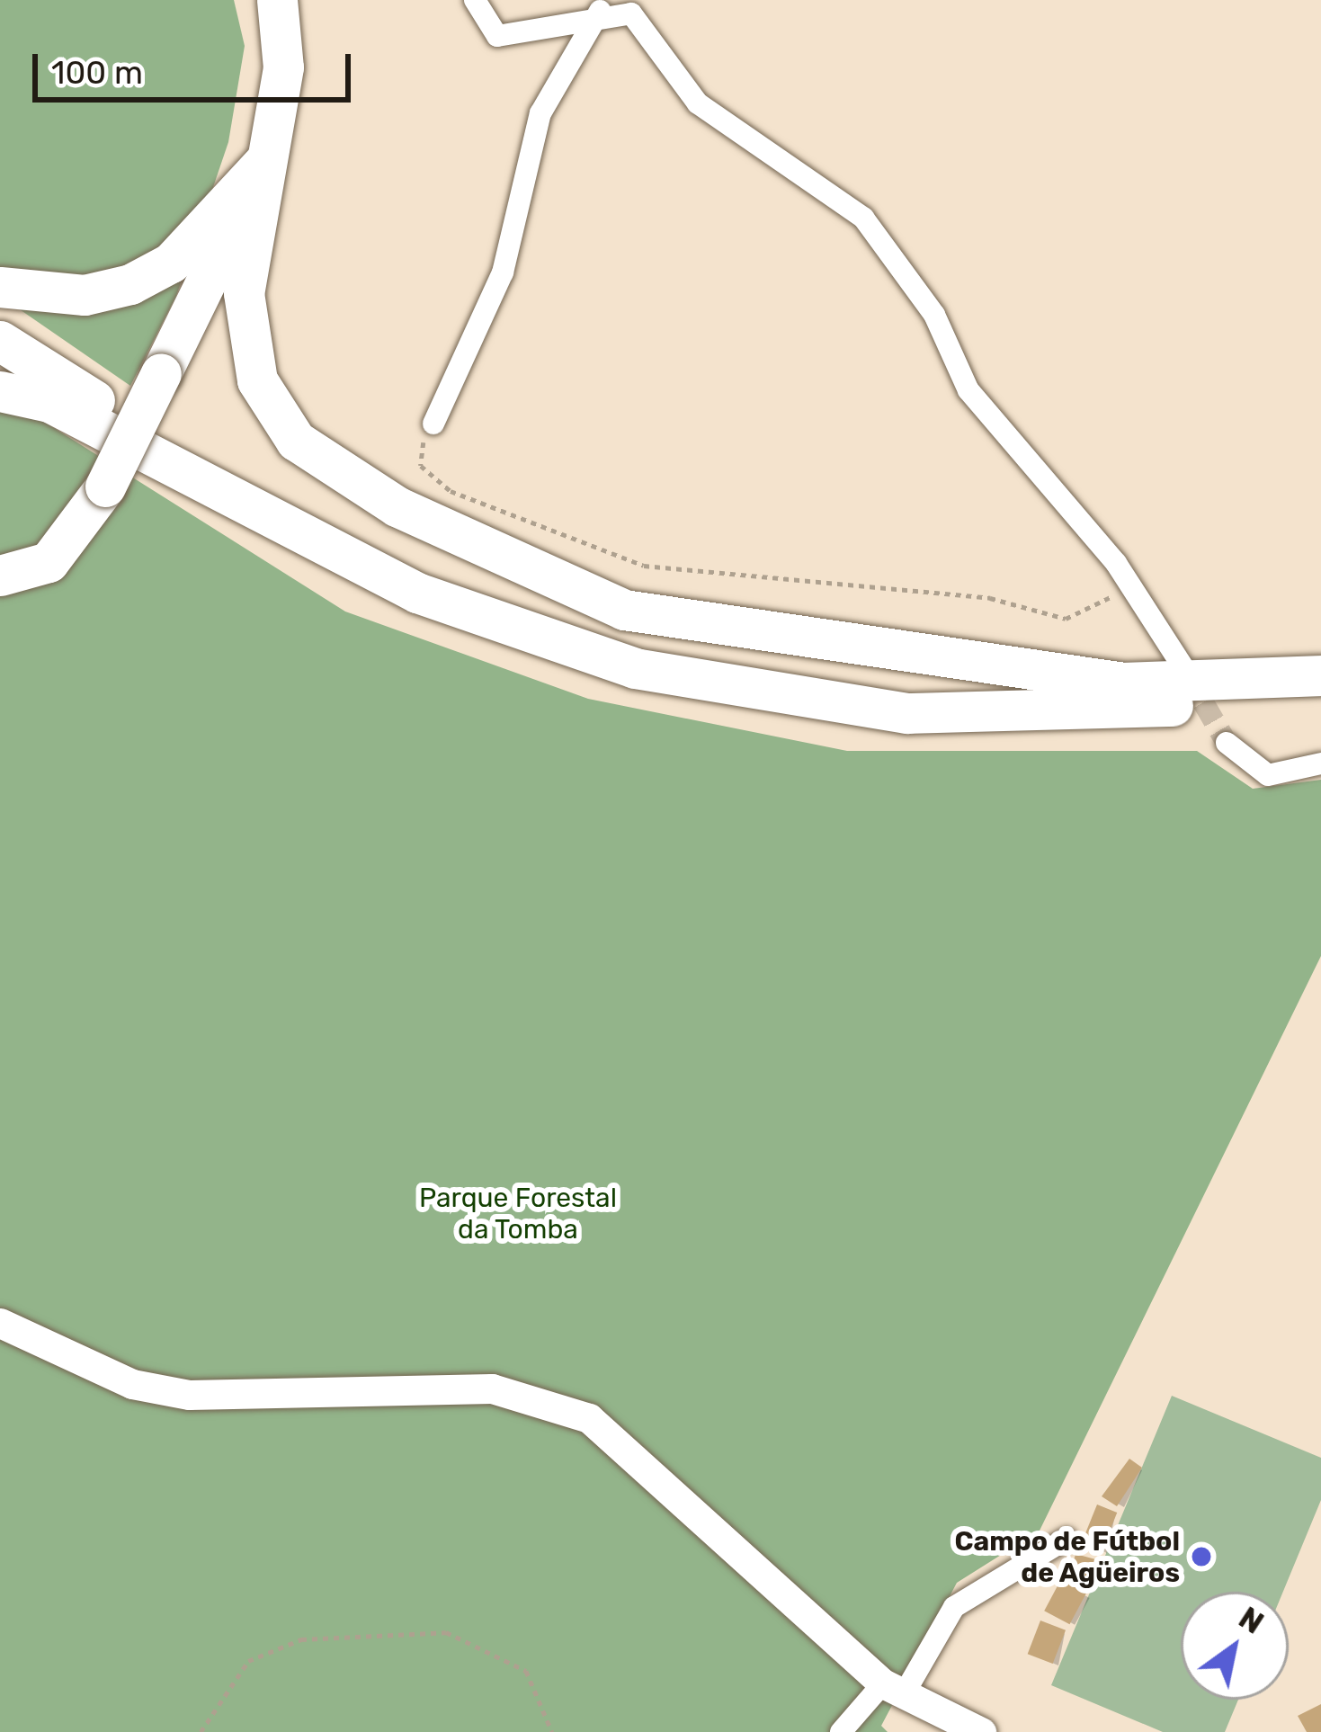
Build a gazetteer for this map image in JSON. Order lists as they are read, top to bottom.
{
  "parks": ["Parque Forestal da Tomba"],
  "places": ["Campo de Fútbol de Agüeiros"],
  "scale_bar": "100 m",
  "north": "top right"
}
